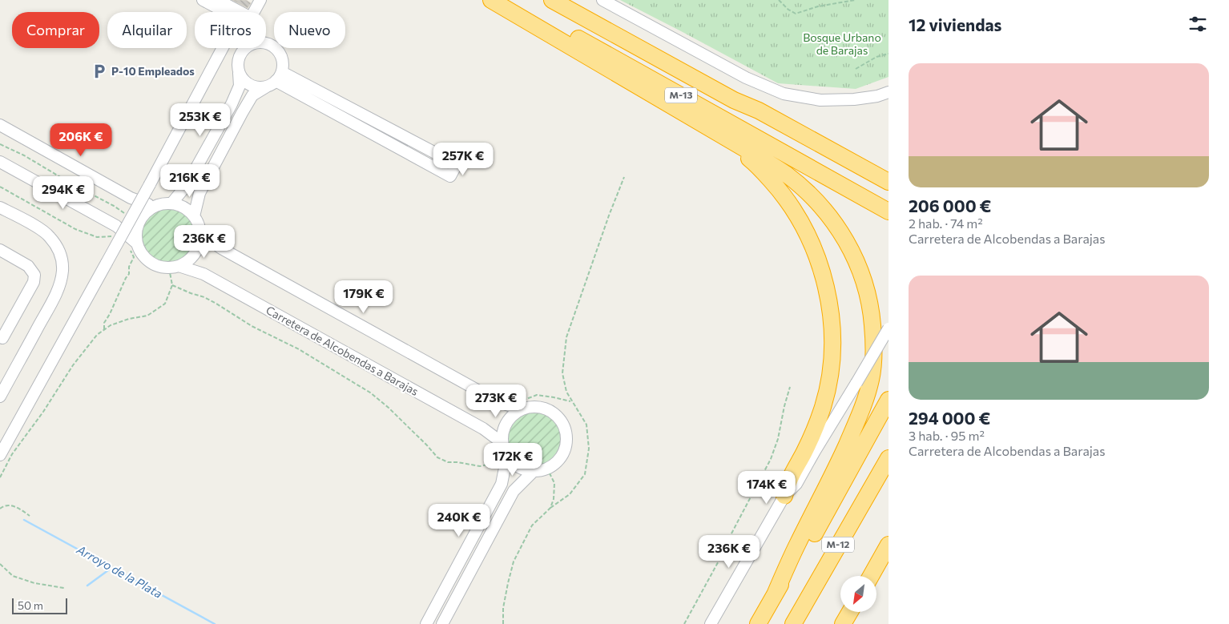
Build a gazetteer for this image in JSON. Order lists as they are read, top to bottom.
{
  "streets": {
    "highway": ["M-13", "M-12"],
    "street": ["Carretera de Alcobendas a Barajas"]
  },
  "water": ["Arroyo de la Plata"],
  "parks": ["Bosque Urbano de Barajas"],
  "places": {
    "parking": ["P-10 Empleados"]
  },
  "scale_bar": "50 m",
  "north": "bottom left",
  "page": {
    "heading": "12 viviendas",
    "chip": [
      "Comprar",
      "Alquilar",
      "Filtros",
      "Nuevo"
    ],
    "list": [
      {
        "name": "206 000 €",
        "note": "2 hab. · 74 m² · Carretera de Alcobendas a Barajas"
      },
      {
        "name": "294 000 €",
        "note": "3 hab. · 95 m² · Carretera de Alcobendas a Barajas"
      }
    ],
    "price": [
      "253K €",
      "206K €",
      "257K €",
      "216K €",
      "294K €",
      "236K €",
      "179K €",
      "273K €",
      "172K €",
      "174K €",
      "240K €",
      "236K €"
    ],
    "scale": "50 m"
  }
}
